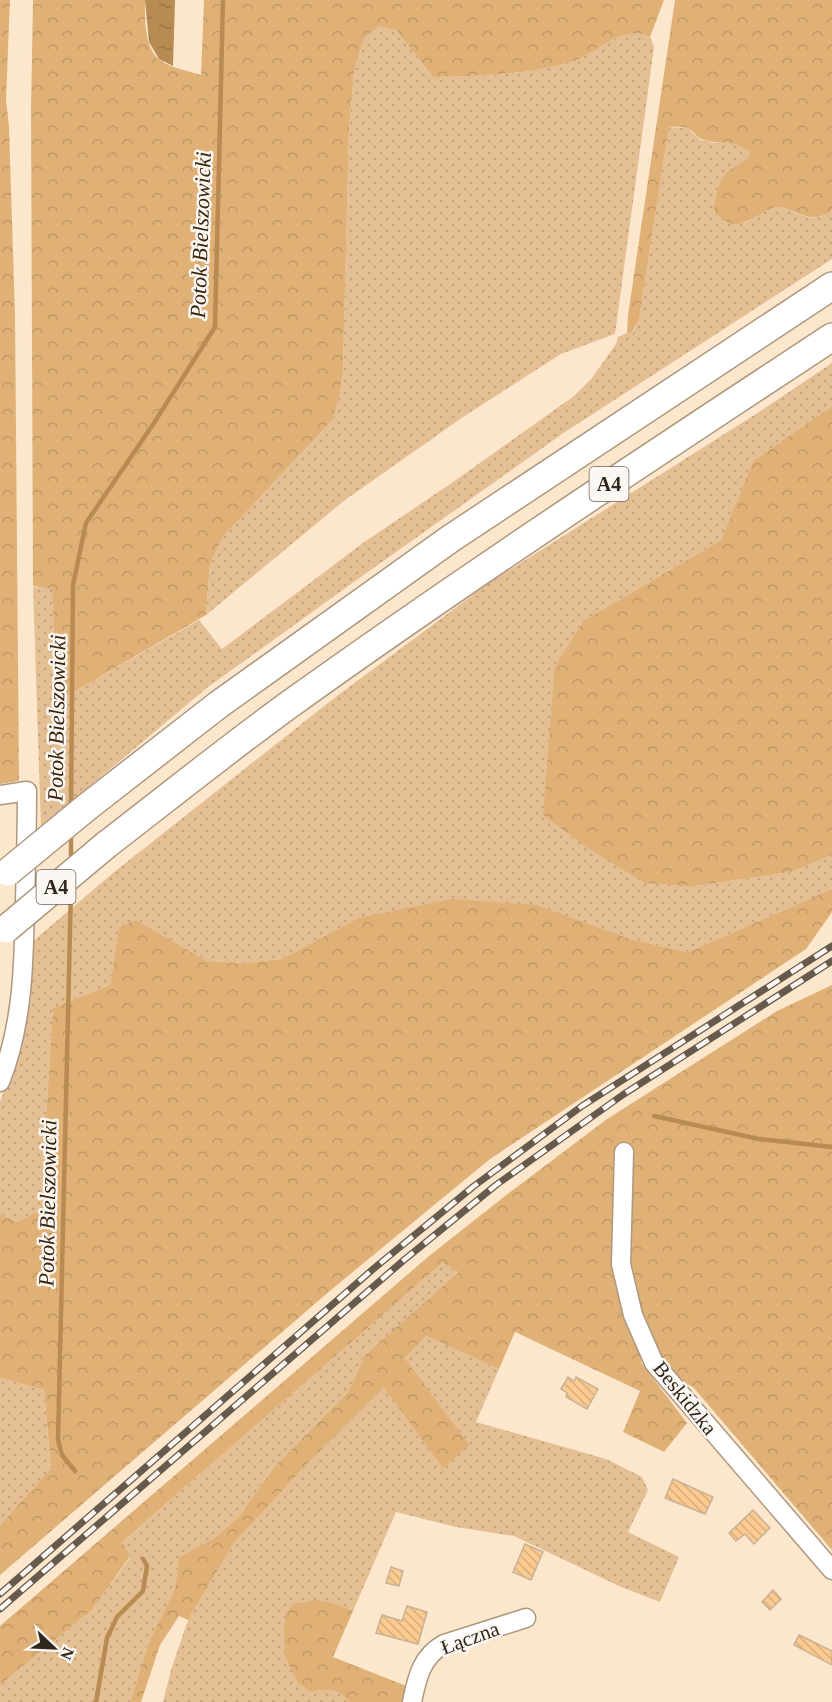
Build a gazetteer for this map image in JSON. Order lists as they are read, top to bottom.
{
  "streets": {
    "highway": ["A4"],
    "street": ["Beskidzka", "Łączna"]
  },
  "water": ["Potok Bielszowicki"],
  "north": "bottom right"
}
